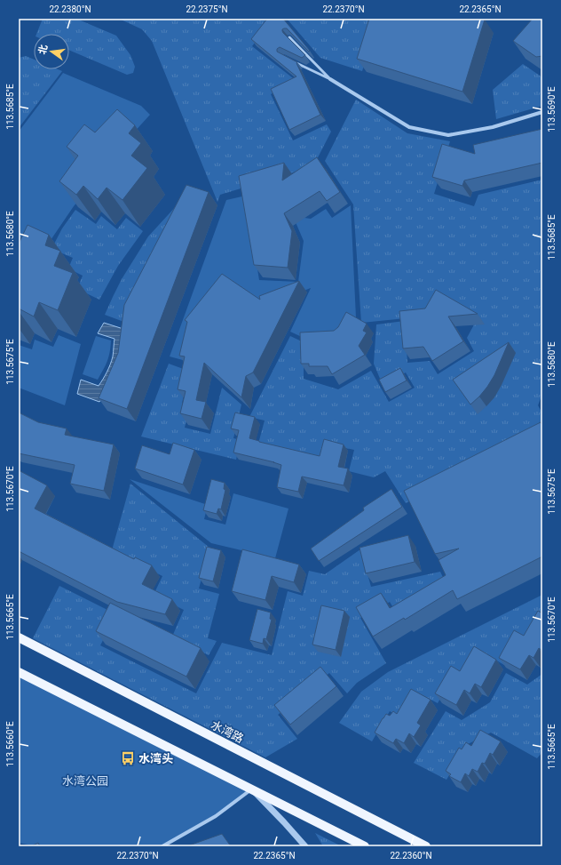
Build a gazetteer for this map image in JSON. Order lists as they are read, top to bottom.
{
  "streets": {
    "main road": ["水湾路"]
  },
  "parks": ["水湾公园"],
  "places": {
    "bus stop": ["水湾头"]
  },
  "north": "left",
  "coordinates": [
    "22.2380°N",
    "22.2375°N",
    "22.2370°N",
    "22.2365°N",
    "113.5685°E",
    "113.5690°E",
    "113.5680°E",
    "113.5675°E",
    "113.5670°E",
    "113.5665°E",
    "113.5660°E",
    "22.2360°N"
  ]
}
